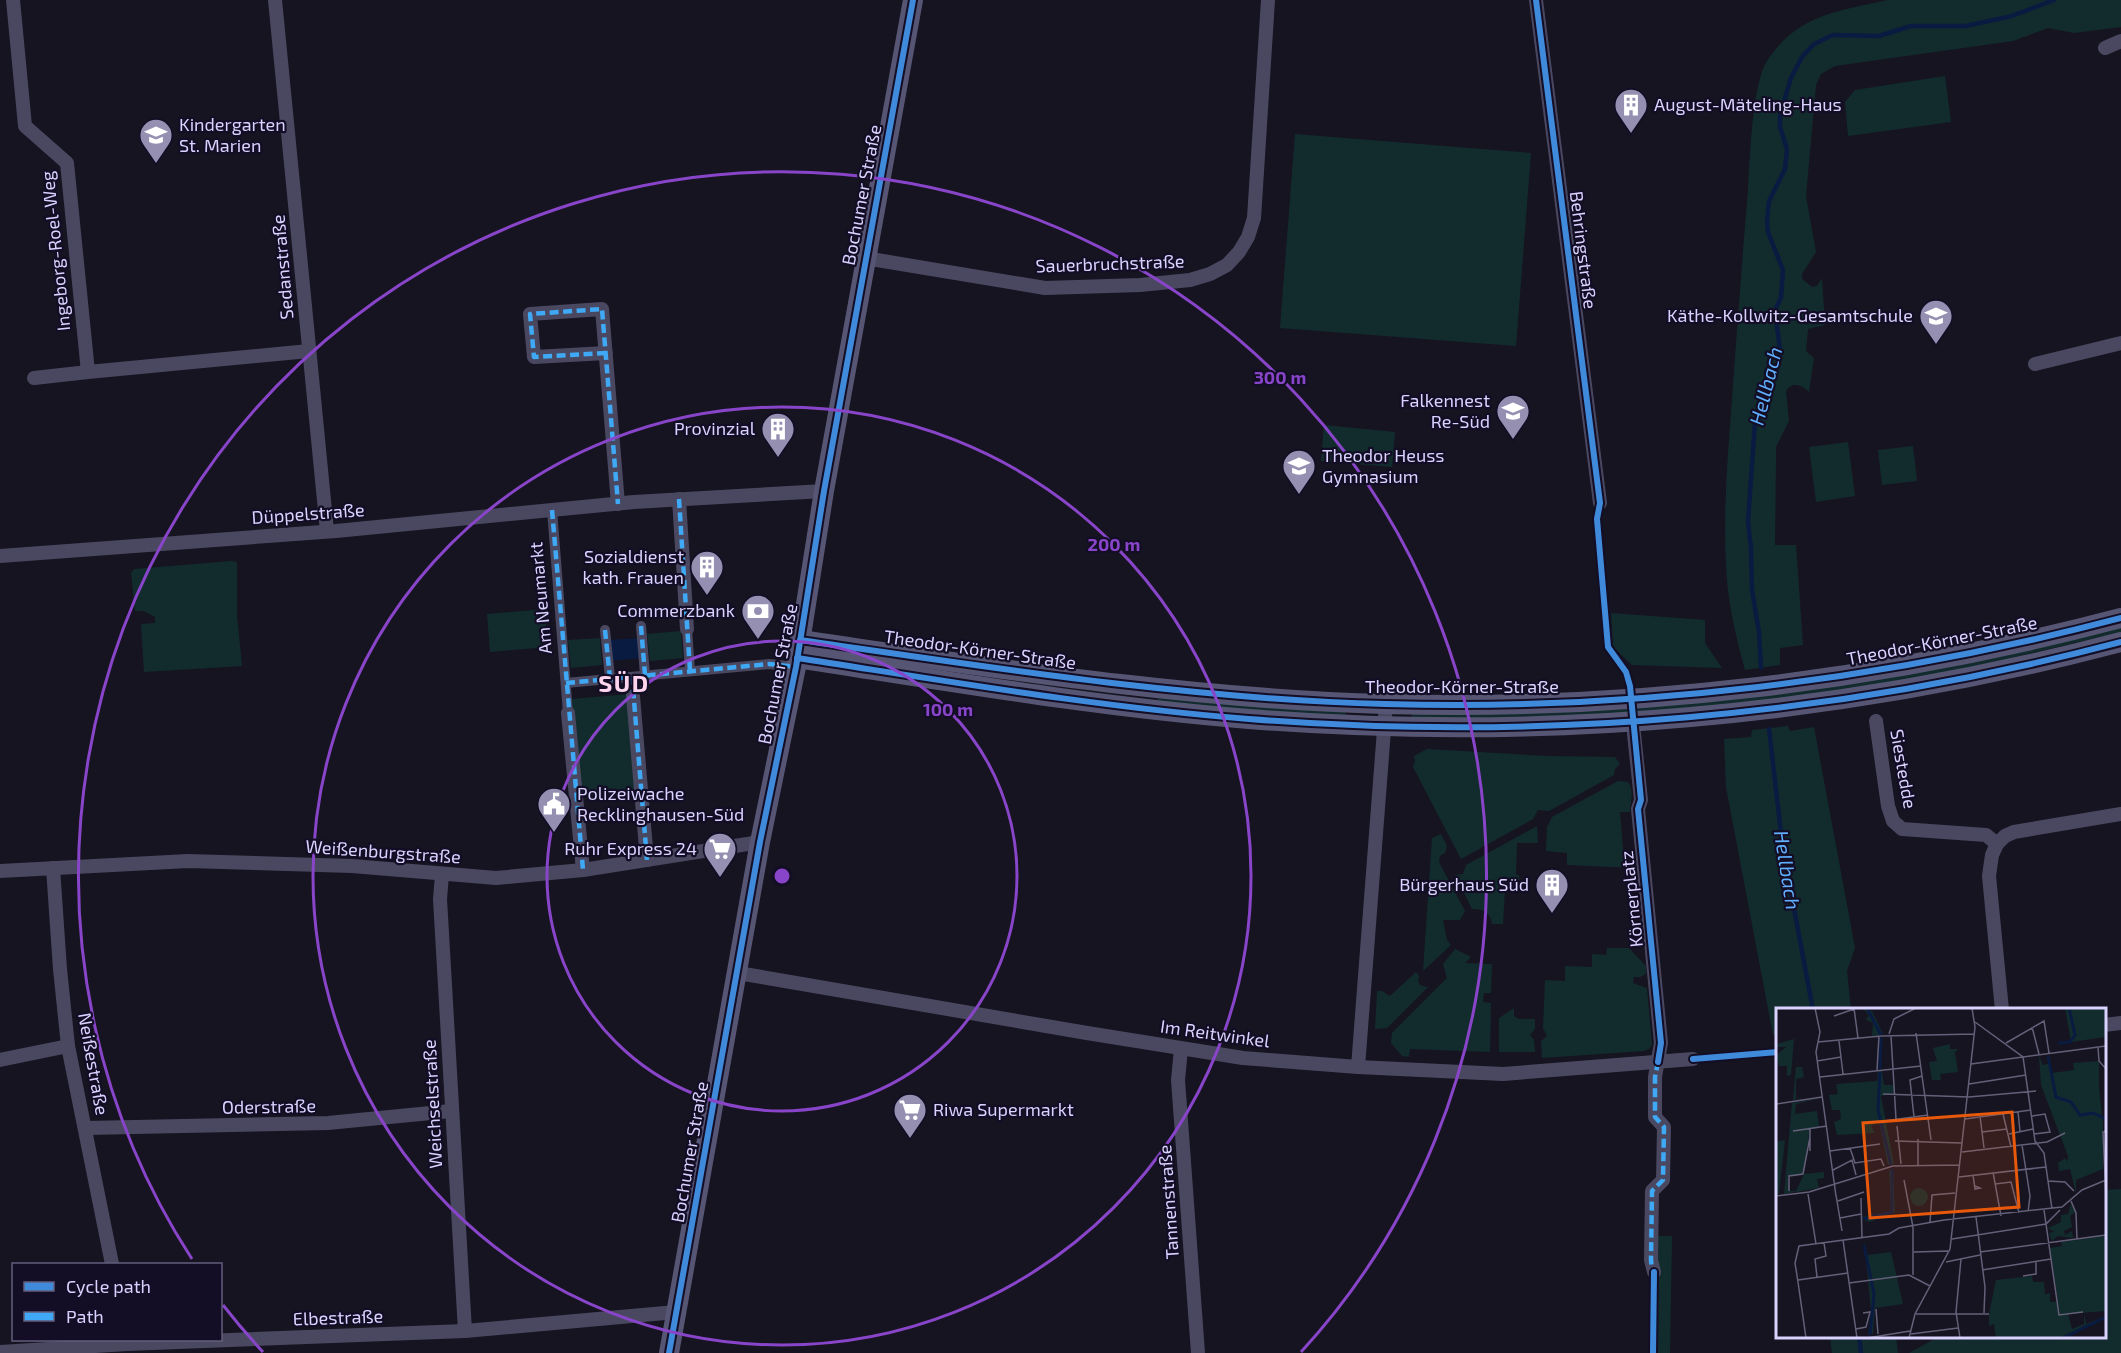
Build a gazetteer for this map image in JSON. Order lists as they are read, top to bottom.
{
  "streets": {
    "main road": ["Bochumer Straße", "Theodor-Körner-Straße"],
    "street": [
      "Behringstraße",
      "Ingeborg-Roel-Weg",
      "Sauerbruchstraße",
      "Sedanstraße",
      "Düppelstraße",
      "Am Neumarkt",
      "Siestedde",
      "Weißenburgstraße",
      "Körnerplatz",
      "Im Reitwinkel",
      "Neißestraße",
      "Weichselstraße",
      "Oderstraße",
      "Tannenstraße",
      "Elbestraße"
    ]
  },
  "crossings": [
    ["Bochumer Straße", "Sauerbruchstraße"],
    ["Bochumer Straße", "Düppelstraße"],
    ["Bochumer Straße", "Theodor-Körner-Straße"],
    ["Bochumer Straße", "Weißenburgstraße"],
    ["Bochumer Straße", "Im Reitwinkel"],
    ["Bochumer Straße", "Elbestraße"],
    ["Sedanstraße", "Düppelstraße"],
    ["Düppelstraße", "Am Neumarkt"],
    ["Am Neumarkt", "Weißenburgstraße"],
    ["Weißenburgstraße", "Neißestraße"],
    ["Weißenburgstraße", "Weichselstraße"],
    ["Körnerplatz", "Im Reitwinkel"],
    ["Im Reitwinkel", "Tannenstraße"],
    ["Neißestraße", "Oderstraße"],
    ["Weichselstraße", "Oderstraße"],
    ["Weichselstraße", "Elbestraße"]
  ],
  "districts": ["SÜD"],
  "water": ["Hellbach"],
  "places": {
    "building": [
      "August-Mäteling-Haus",
      "Provinzial",
      "Sozialdienst kath. Frauen",
      "Bürgerhaus Süd"
    ],
    "school or university": [
      "Kindergarten St. Marien",
      "Käthe-Kollwitz-Gesamtschule",
      "Falkennest Re-Süd",
      "Theodor Heuss Gymnasium"
    ],
    "bank": ["Commerzbank"],
    "public building": ["Polizeiwache Recklinghausen-Süd"],
    "supermarket": ["Ruhr Express 24", "Riwa Supermarkt"]
  },
  "legend": ["Cycle path", "Path"],
  "rings": ["300 m", "200 m", "100 m"]
}
